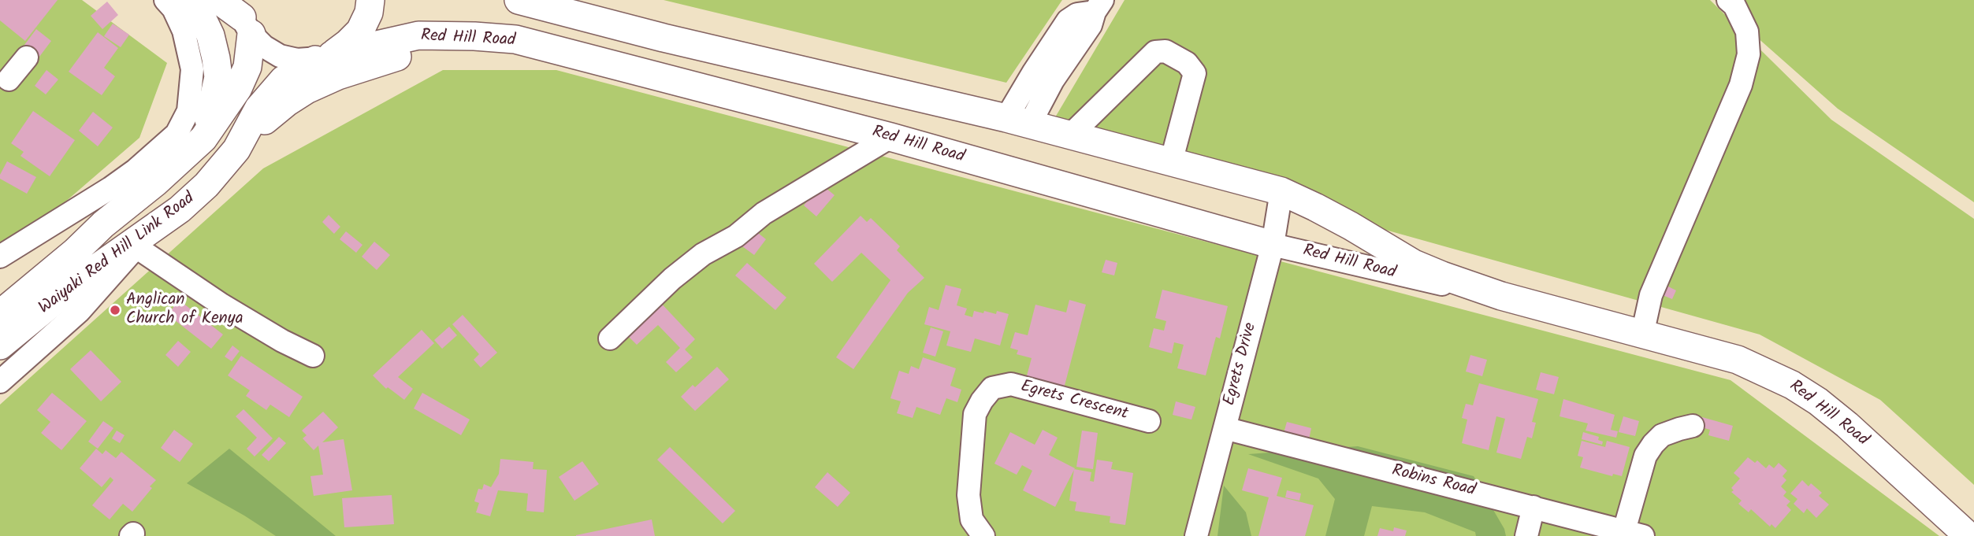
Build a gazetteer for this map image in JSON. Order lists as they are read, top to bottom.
{
  "streets": {
    "main road": ["Red Hill Road", "Waiyaki Red Hill Link Road"],
    "street": ["Egrets Drive", "Egrets Crescent", "Robins Road"]
  },
  "crossings": [
    ["Red Hill Road", "Waiyaki Red Hill Link Road"],
    ["Red Hill Road", "Egrets Drive"],
    ["Egrets Drive", "Robins Road"]
  ],
  "places": ["Anglican Church of Kenya"]
}
